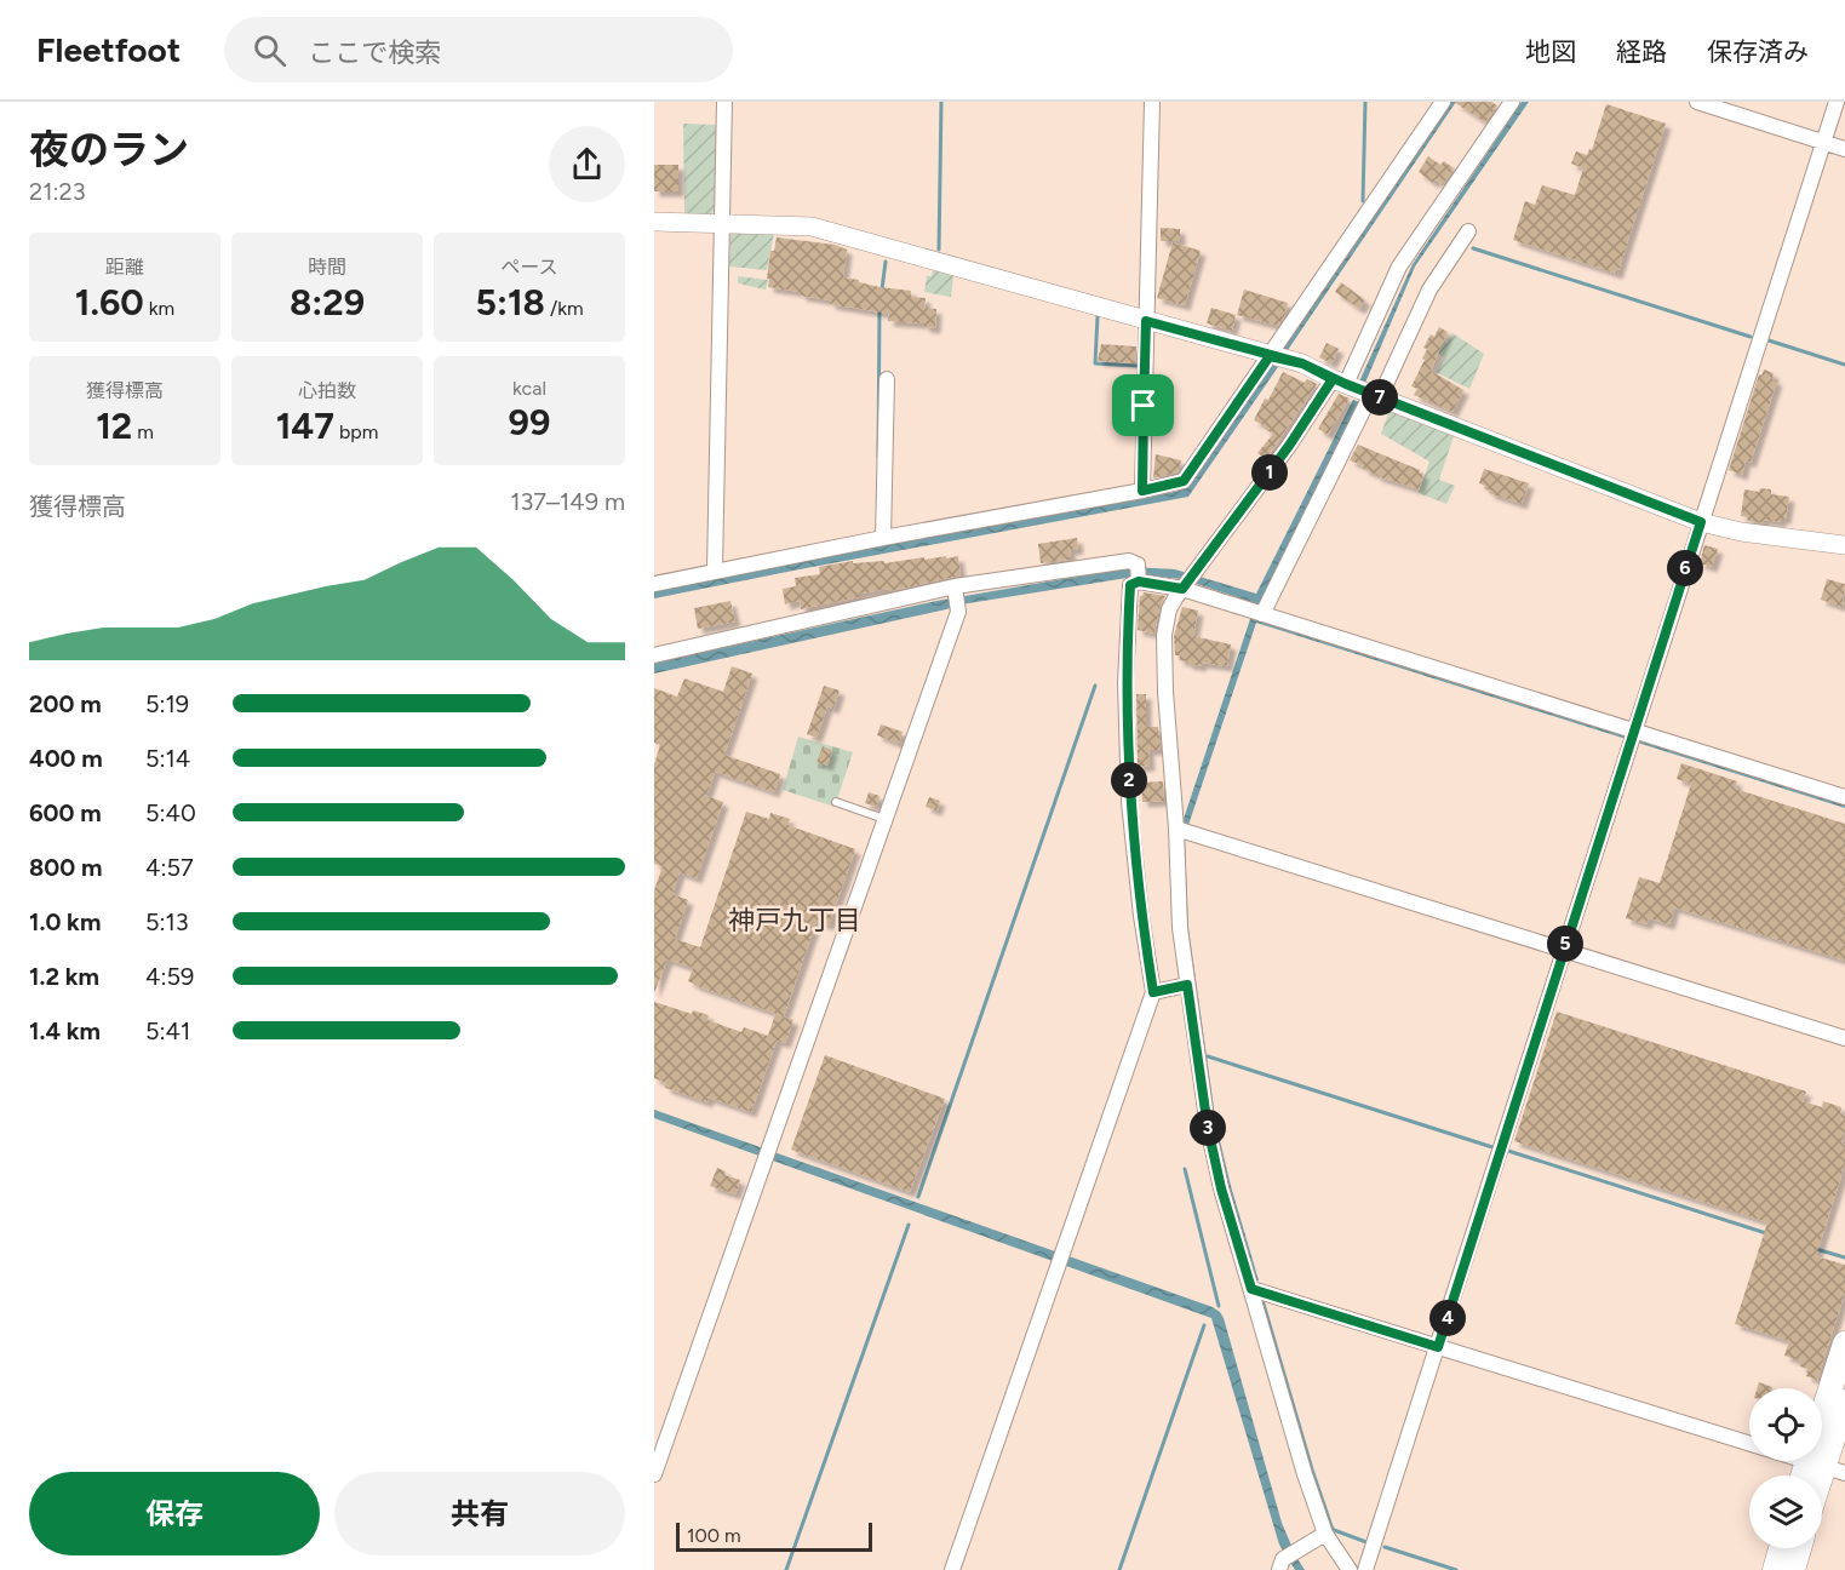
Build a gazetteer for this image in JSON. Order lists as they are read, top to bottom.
{
  "districts": ["神戸九丁目"],
  "scale_bar": "100 m",
  "page": {
    "header": "Fleetfoot",
    "search": "ここで検索",
    "nav": ["地図", "経路", "保存済み"],
    "heading": ["夜のラン", "21:23"],
    "stats": [
      ["距離", "1.60 km"],
      ["時間", "8:29"],
      ["ペース", "5:18 /km"],
      ["獲得標高", "12 m"],
      ["心拍数", "147 bpm"],
      ["kcal", "99"]
    ],
    "pins": [
      "7",
      "1",
      "6",
      "2",
      "5",
      "3",
      "4"
    ],
    "chart": ["獲得標高", "137–149 m"],
    "list": [
      {
        "name": "200 m",
        "note": "5:19"
      },
      {
        "name": "400 m",
        "note": "5:14"
      },
      {
        "name": "600 m",
        "note": "5:40"
      },
      {
        "name": "800 m",
        "note": "4:57"
      },
      {
        "name": "1.0 km",
        "note": "5:13"
      },
      {
        "name": "1.2 km",
        "note": "4:59"
      },
      {
        "name": "1.4 km",
        "note": "5:41"
      }
    ],
    "buttons": ["保存", "共有"],
    "scale": "100 m"
  }
}
